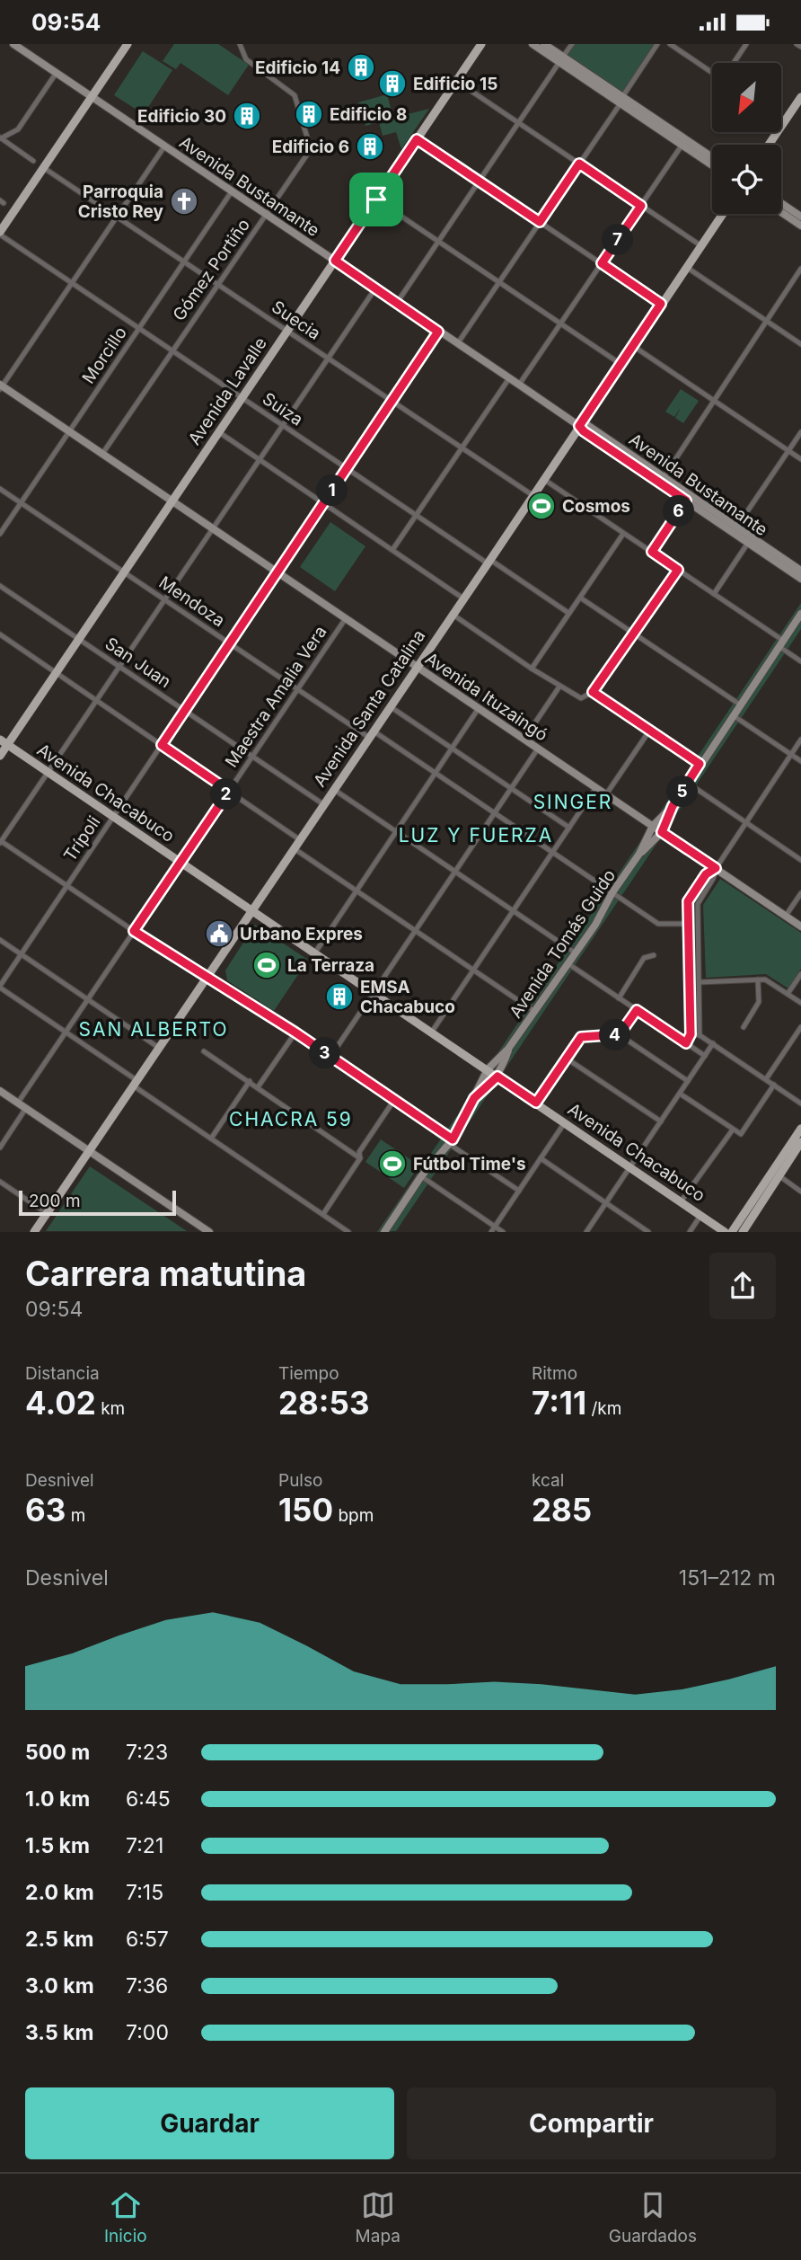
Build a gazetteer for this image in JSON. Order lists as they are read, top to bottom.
{
  "streets": {
    "main road": [
      "Avenida Bustamante",
      "Avenida Lavalle",
      "Avenida Ituzaingó",
      "Avenida Santa Catalina",
      "Avenida Chacabuco",
      "Avenida Tomás Guido"
    ],
    "street": [
      "Gómez Portiño",
      "Suecia",
      "Morcillo",
      "Suiza",
      "Mendoza",
      "San Juan",
      "Maestra Amalia Vera",
      "Trípoli"
    ]
  },
  "crossings": [
    ["Avenida Bustamante", "Gómez Portiño"],
    ["Avenida Bustamante", "Morcillo"],
    ["Avenida Bustamante", "Avenida Lavalle"],
    ["Avenida Bustamante", "Avenida Santa Catalina"],
    ["Avenida Bustamante", "Trípoli"],
    ["Gómez Portiño", "Suecia"],
    ["Gómez Portiño", "Suiza"],
    ["Gómez Portiño", "Avenida Ituzaingó"],
    ["Suecia", "Morcillo"],
    ["Suecia", "Avenida Lavalle"],
    ["Suecia", "Avenida Santa Catalina"],
    ["Suecia", "Trípoli"],
    ["Morcillo", "Suiza"],
    ["Morcillo", "Mendoza"],
    ["Morcillo", "Avenida Ituzaingó"],
    ["Avenida Lavalle", "Suiza"],
    ["Avenida Lavalle", "Mendoza"],
    ["Avenida Lavalle", "San Juan"],
    ["Avenida Lavalle", "Avenida Ituzaingó"],
    ["Avenida Lavalle", "Avenida Chacabuco"],
    ["Suiza", "Avenida Santa Catalina"],
    ["Suiza", "Trípoli"],
    ["Mendoza", "Maestra Amalia Vera"],
    ["Mendoza", "Avenida Santa Catalina"],
    ["Mendoza", "Trípoli"],
    ["Mendoza", "Avenida Tomás Guido"],
    ["San Juan", "Maestra Amalia Vera"],
    ["San Juan", "Avenida Santa Catalina"],
    ["San Juan", "Trípoli"],
    ["Maestra Amalia Vera", "Avenida Ituzaingó"],
    ["Maestra Amalia Vera", "Avenida Chacabuco"],
    ["Avenida Ituzaingó", "Avenida Santa Catalina"],
    ["Avenida Ituzaingó", "Trípoli"],
    ["Avenida Ituzaingó", "Avenida Tomás Guido"],
    ["Avenida Santa Catalina", "Avenida Chacabuco"],
    ["Avenida Chacabuco", "Trípoli"],
    ["Avenida Chacabuco", "Avenida Tomás Guido"]
  ],
  "districts": [
    "SINGER",
    "LUZ Y FUERZA",
    "SAN ALBERTO",
    "CHACRA 59"
  ],
  "places": {
    "building": [
      "Edificio 14",
      "Edificio 15",
      "Edificio 8",
      "Edificio 30",
      "Edificio 6",
      "EMSA Chacabuco"
    ],
    "church": ["Parroquia Cristo Rey"],
    "sports": ["Cosmos", "La Terraza", "Fútbol Time's"],
    "public building": ["Urbano Expres"]
  },
  "scale_bar": "200 m",
  "north": "bottom left",
  "page": {
    "status": "09:54",
    "pins": [
      "7",
      "1",
      "6",
      "5",
      "2",
      "4",
      "3"
    ],
    "scale": "200 m",
    "heading": ["Carrera matutina", "09:54"],
    "stats": [
      ["Distancia", "4.02 km"],
      ["Tiempo", "28:53"],
      ["Ritmo", "7:11 /km"],
      ["Desnivel", "63 m"],
      ["Pulso", "150 bpm"],
      ["kcal", "285"]
    ],
    "chart": ["Desnivel", "151–212 m"],
    "list": [
      {
        "name": "500 m",
        "note": "7:23"
      },
      {
        "name": "1.0 km",
        "note": "6:45"
      },
      {
        "name": "1.5 km",
        "note": "7:21"
      },
      {
        "name": "2.0 km",
        "note": "7:15"
      },
      {
        "name": "2.5 km",
        "note": "6:57"
      },
      {
        "name": "3.0 km",
        "note": "7:36"
      },
      {
        "name": "3.5 km",
        "note": "7:00"
      }
    ],
    "buttons": ["Guardar", "Compartir"],
    "tabs": ["Inicio", "Mapa", "Guardados"]
  }
}
